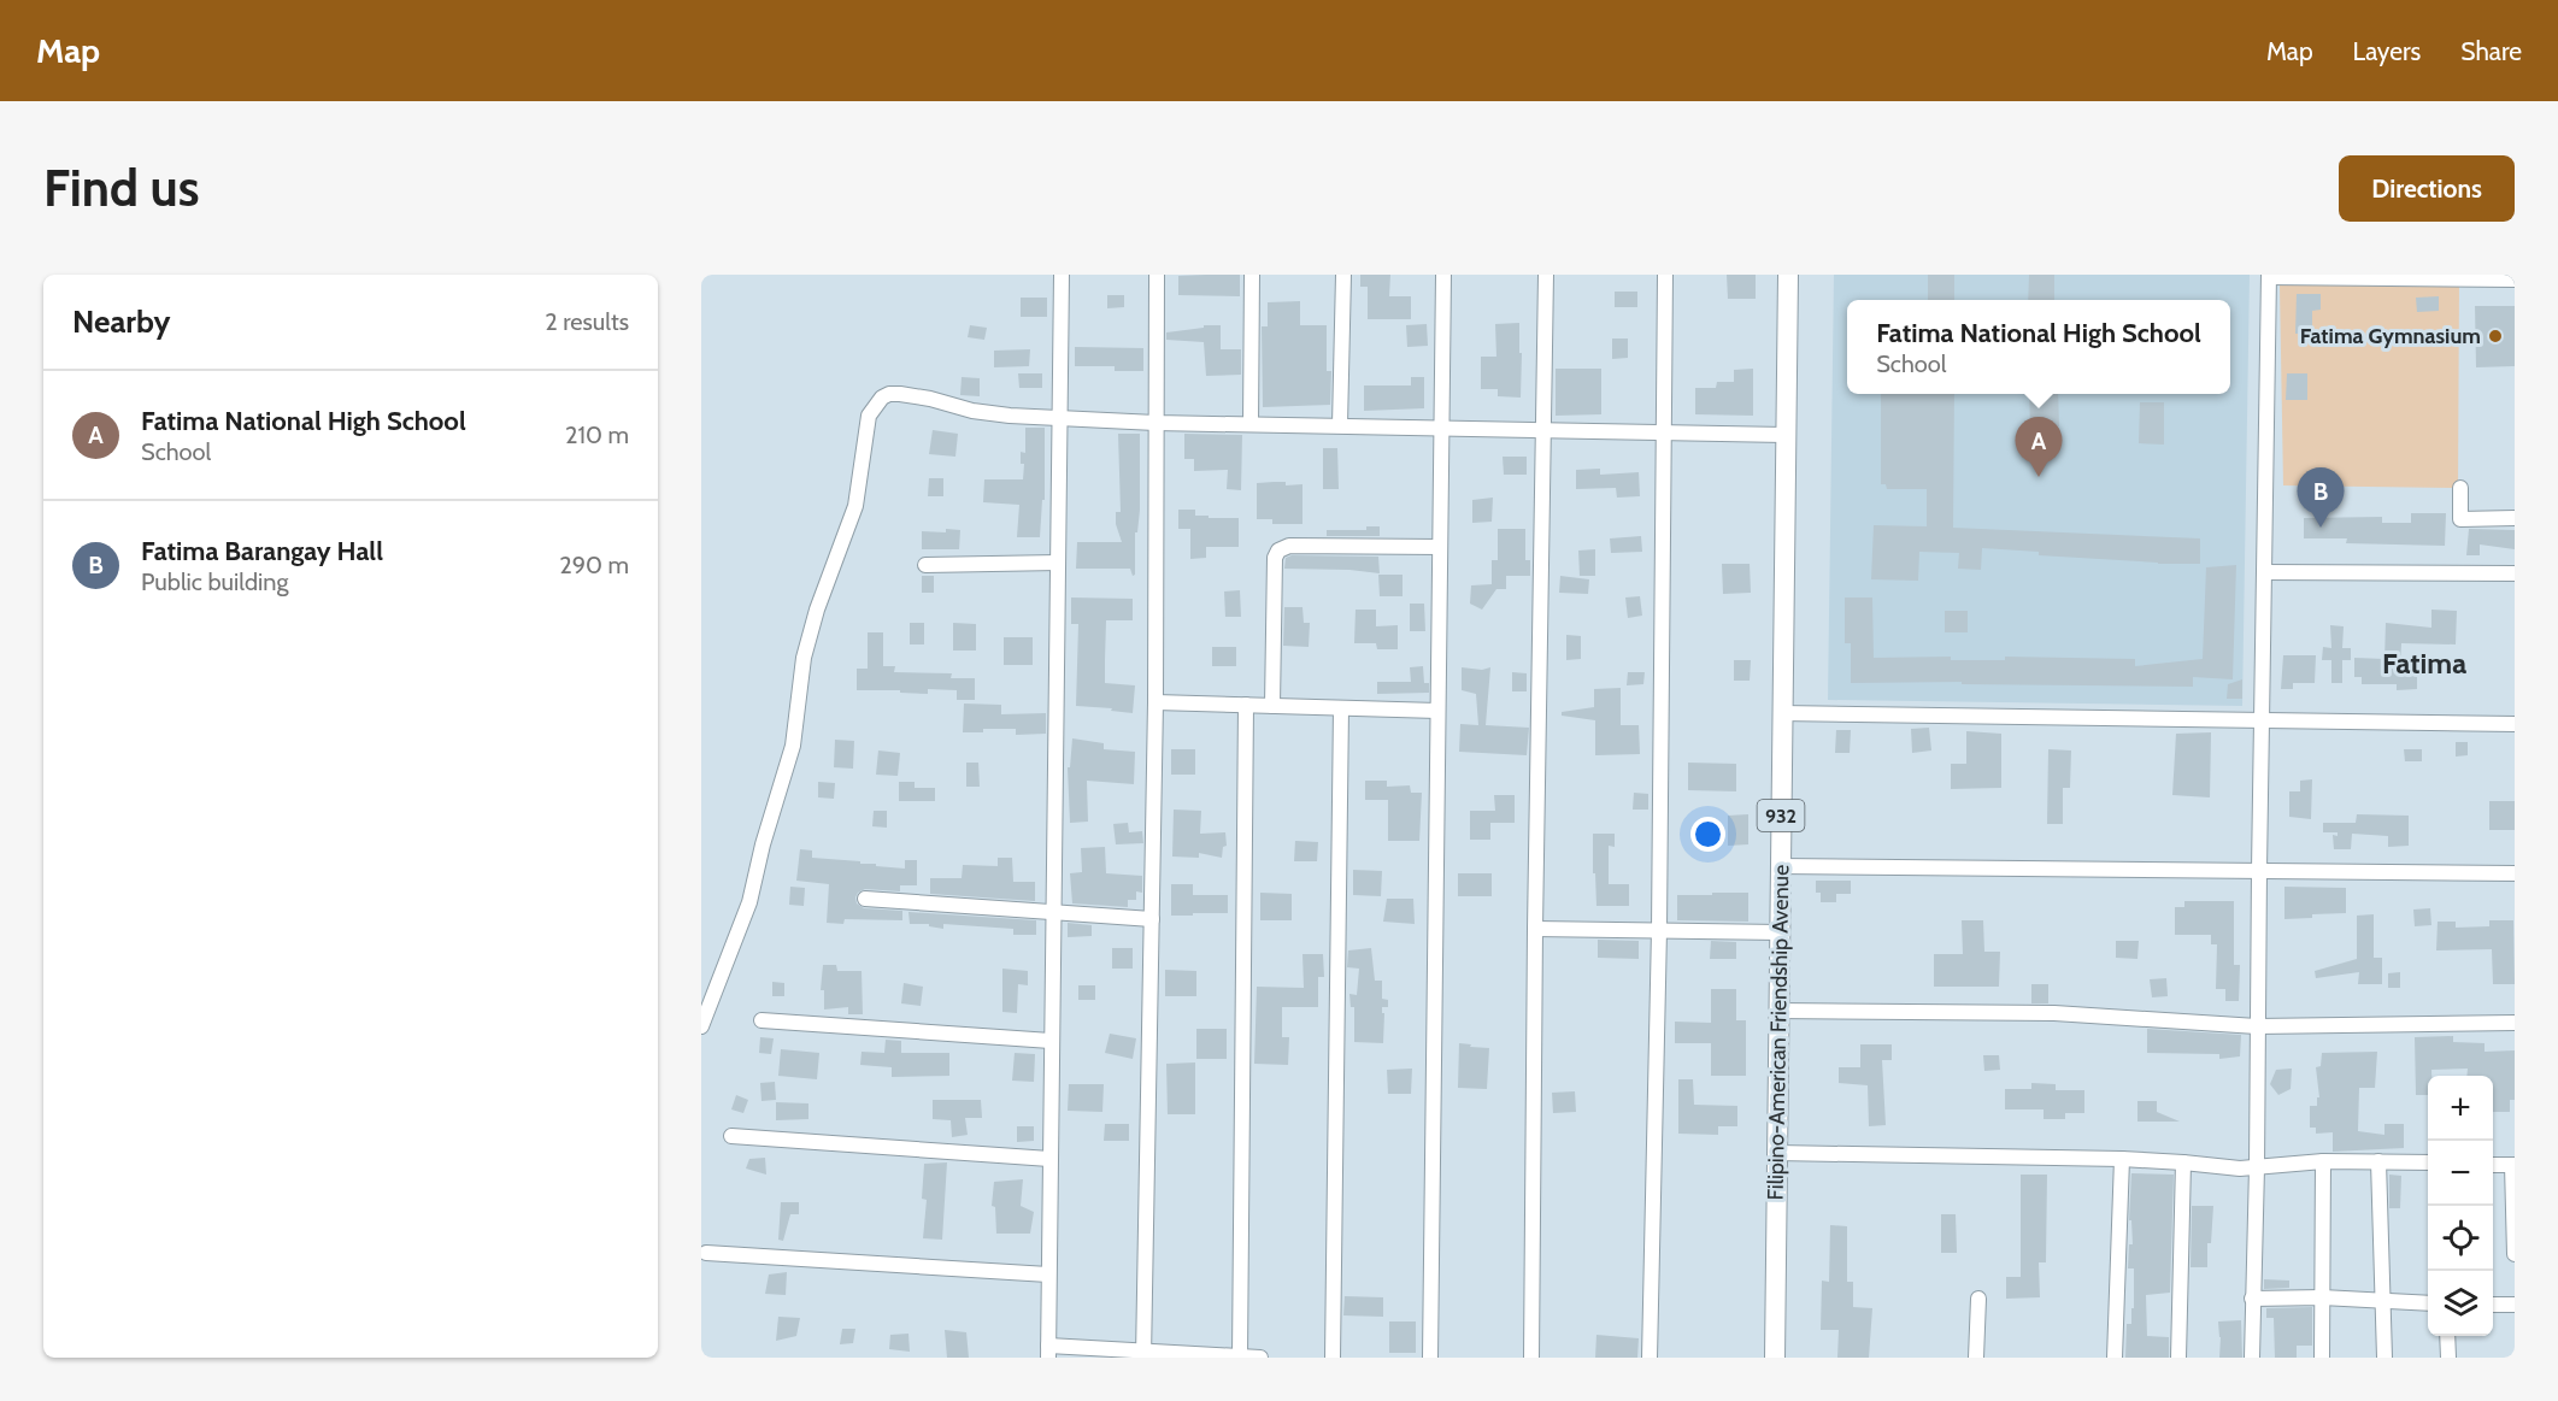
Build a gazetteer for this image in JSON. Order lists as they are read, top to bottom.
{
  "streets": {
    "main road": ["932", "Filipino-American Friendship Avenue"]
  },
  "districts": ["Fatima"],
  "places": ["Fatima Gymnasium"],
  "page": {
    "header": "Map",
    "nav": ["Map", "Layers", "Share"],
    "buttons": "Directions",
    "title": "Find us",
    "heading": ["Nearby", "2 results"],
    "popup": ["Fatima National High School", "School"],
    "list": [
      {
        "mark": "A",
        "name": "Fatima National High School",
        "note": "School",
        "value": "210 m"
      },
      {
        "mark": "B",
        "name": "Fatima Barangay Hall",
        "note": "Public building",
        "value": "290 m"
      }
    ],
    "pins": ["A", "B"],
    "map_buttons": ["+", "−"]
  }
}
